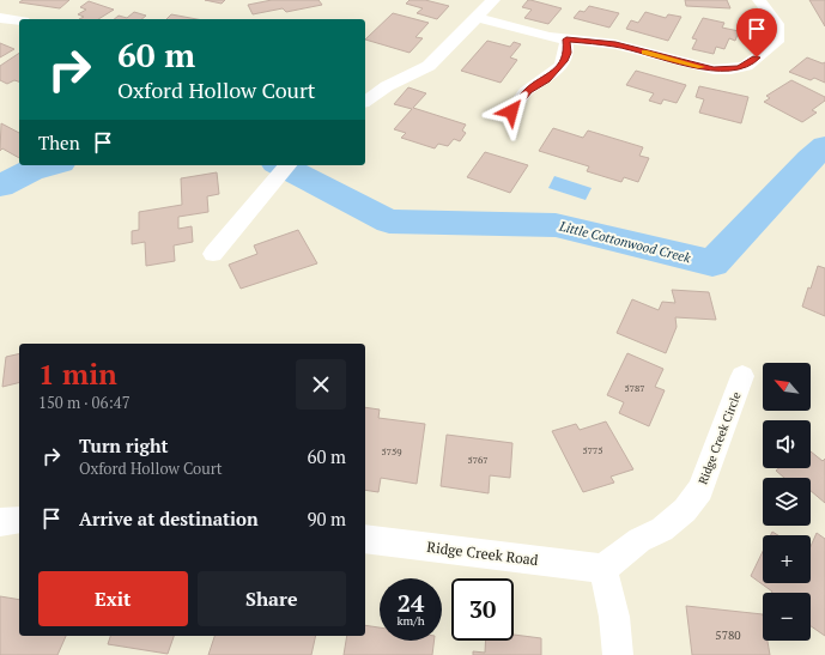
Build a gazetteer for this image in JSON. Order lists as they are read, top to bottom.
{
  "streets": {
    "street": ["Ridge Creek Circle", "Ridge Creek Road"]
  },
  "crossings": [
    ["Ridge Creek Circle", "Ridge Creek Road"]
  ],
  "water": ["Little Cottonwood Creek"],
  "house_numbers": [
    "5787",
    "5775",
    "5759",
    "5767",
    "5780"
  ],
  "north": "top left",
  "page": {
    "turn": ["60 m", "Oxford Hollow Court"],
    "then": "Then",
    "heading": ["1 min", "150 m · 06:47"],
    "map_buttons": ["+", "−"],
    "list": [
      {
        "name": "Turn right",
        "note": "Oxford Hollow Court",
        "value": "60 m"
      },
      {
        "name": "Arrive at destination",
        "value": "90 m"
      }
    ],
    "buttons": ["Exit", "Share"],
    "speed": "24 km/h",
    "limit": "30"
  }
}
